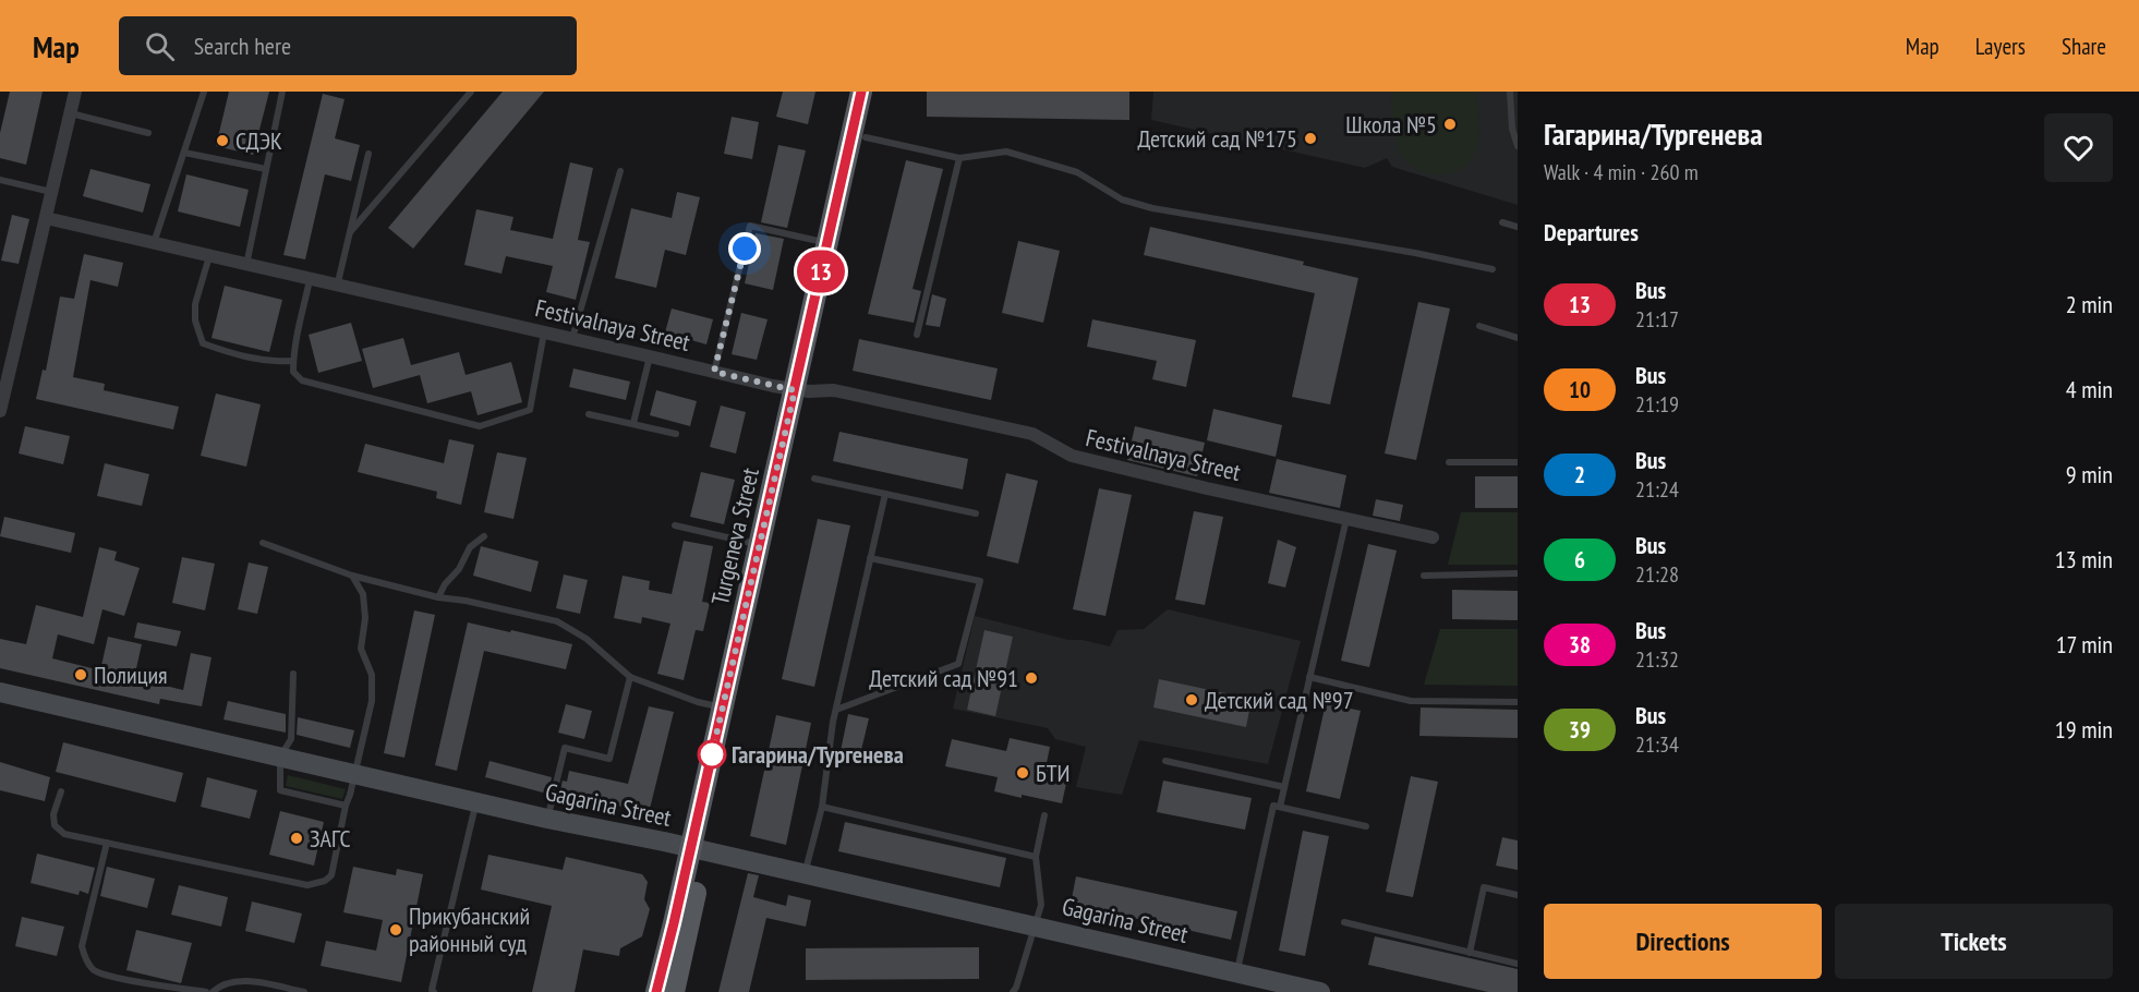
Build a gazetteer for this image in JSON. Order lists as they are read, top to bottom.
{
  "streets": {
    "main road": ["Turgeneva Street"],
    "street": ["Festivalnaya Street", "Gagarina Street"]
  },
  "crossings": [
    ["Festivalnaya Street", "Turgeneva Street"],
    ["Turgeneva Street", "Gagarina Street"]
  ],
  "places": [
    "Школа №5",
    "Детский сад №175",
    "СДЭК",
    "Полиция",
    "Детский сад №91",
    "Детский сад №97",
    "Гагарина/Тургенева",
    "БТИ",
    "ЗАГС",
    "Прикубанский районный суд"
  ],
  "lines": ["bus line 13"],
  "page": {
    "header": "Map",
    "search": "Search here",
    "nav": ["Map", "Layers", "Share"],
    "on_map": "13",
    "heading": [
      ["Гагарина/Тургенева", "Walk · 4 min · 260 m"],
      "Departures"
    ],
    "list": [
      {
        "mark": "13",
        "name": "Bus",
        "note": "21:17",
        "value": "2 min"
      },
      {
        "mark": "10",
        "name": "Bus",
        "note": "21:19",
        "value": "4 min"
      },
      {
        "mark": "2",
        "name": "Bus",
        "note": "21:24",
        "value": "9 min"
      },
      {
        "mark": "6",
        "name": "Bus",
        "note": "21:28",
        "value": "13 min"
      },
      {
        "mark": "38",
        "name": "Bus",
        "note": "21:32",
        "value": "17 min"
      },
      {
        "mark": "39",
        "name": "Bus",
        "note": "21:34",
        "value": "19 min"
      }
    ],
    "buttons": ["Directions", "Tickets"]
  }
}
